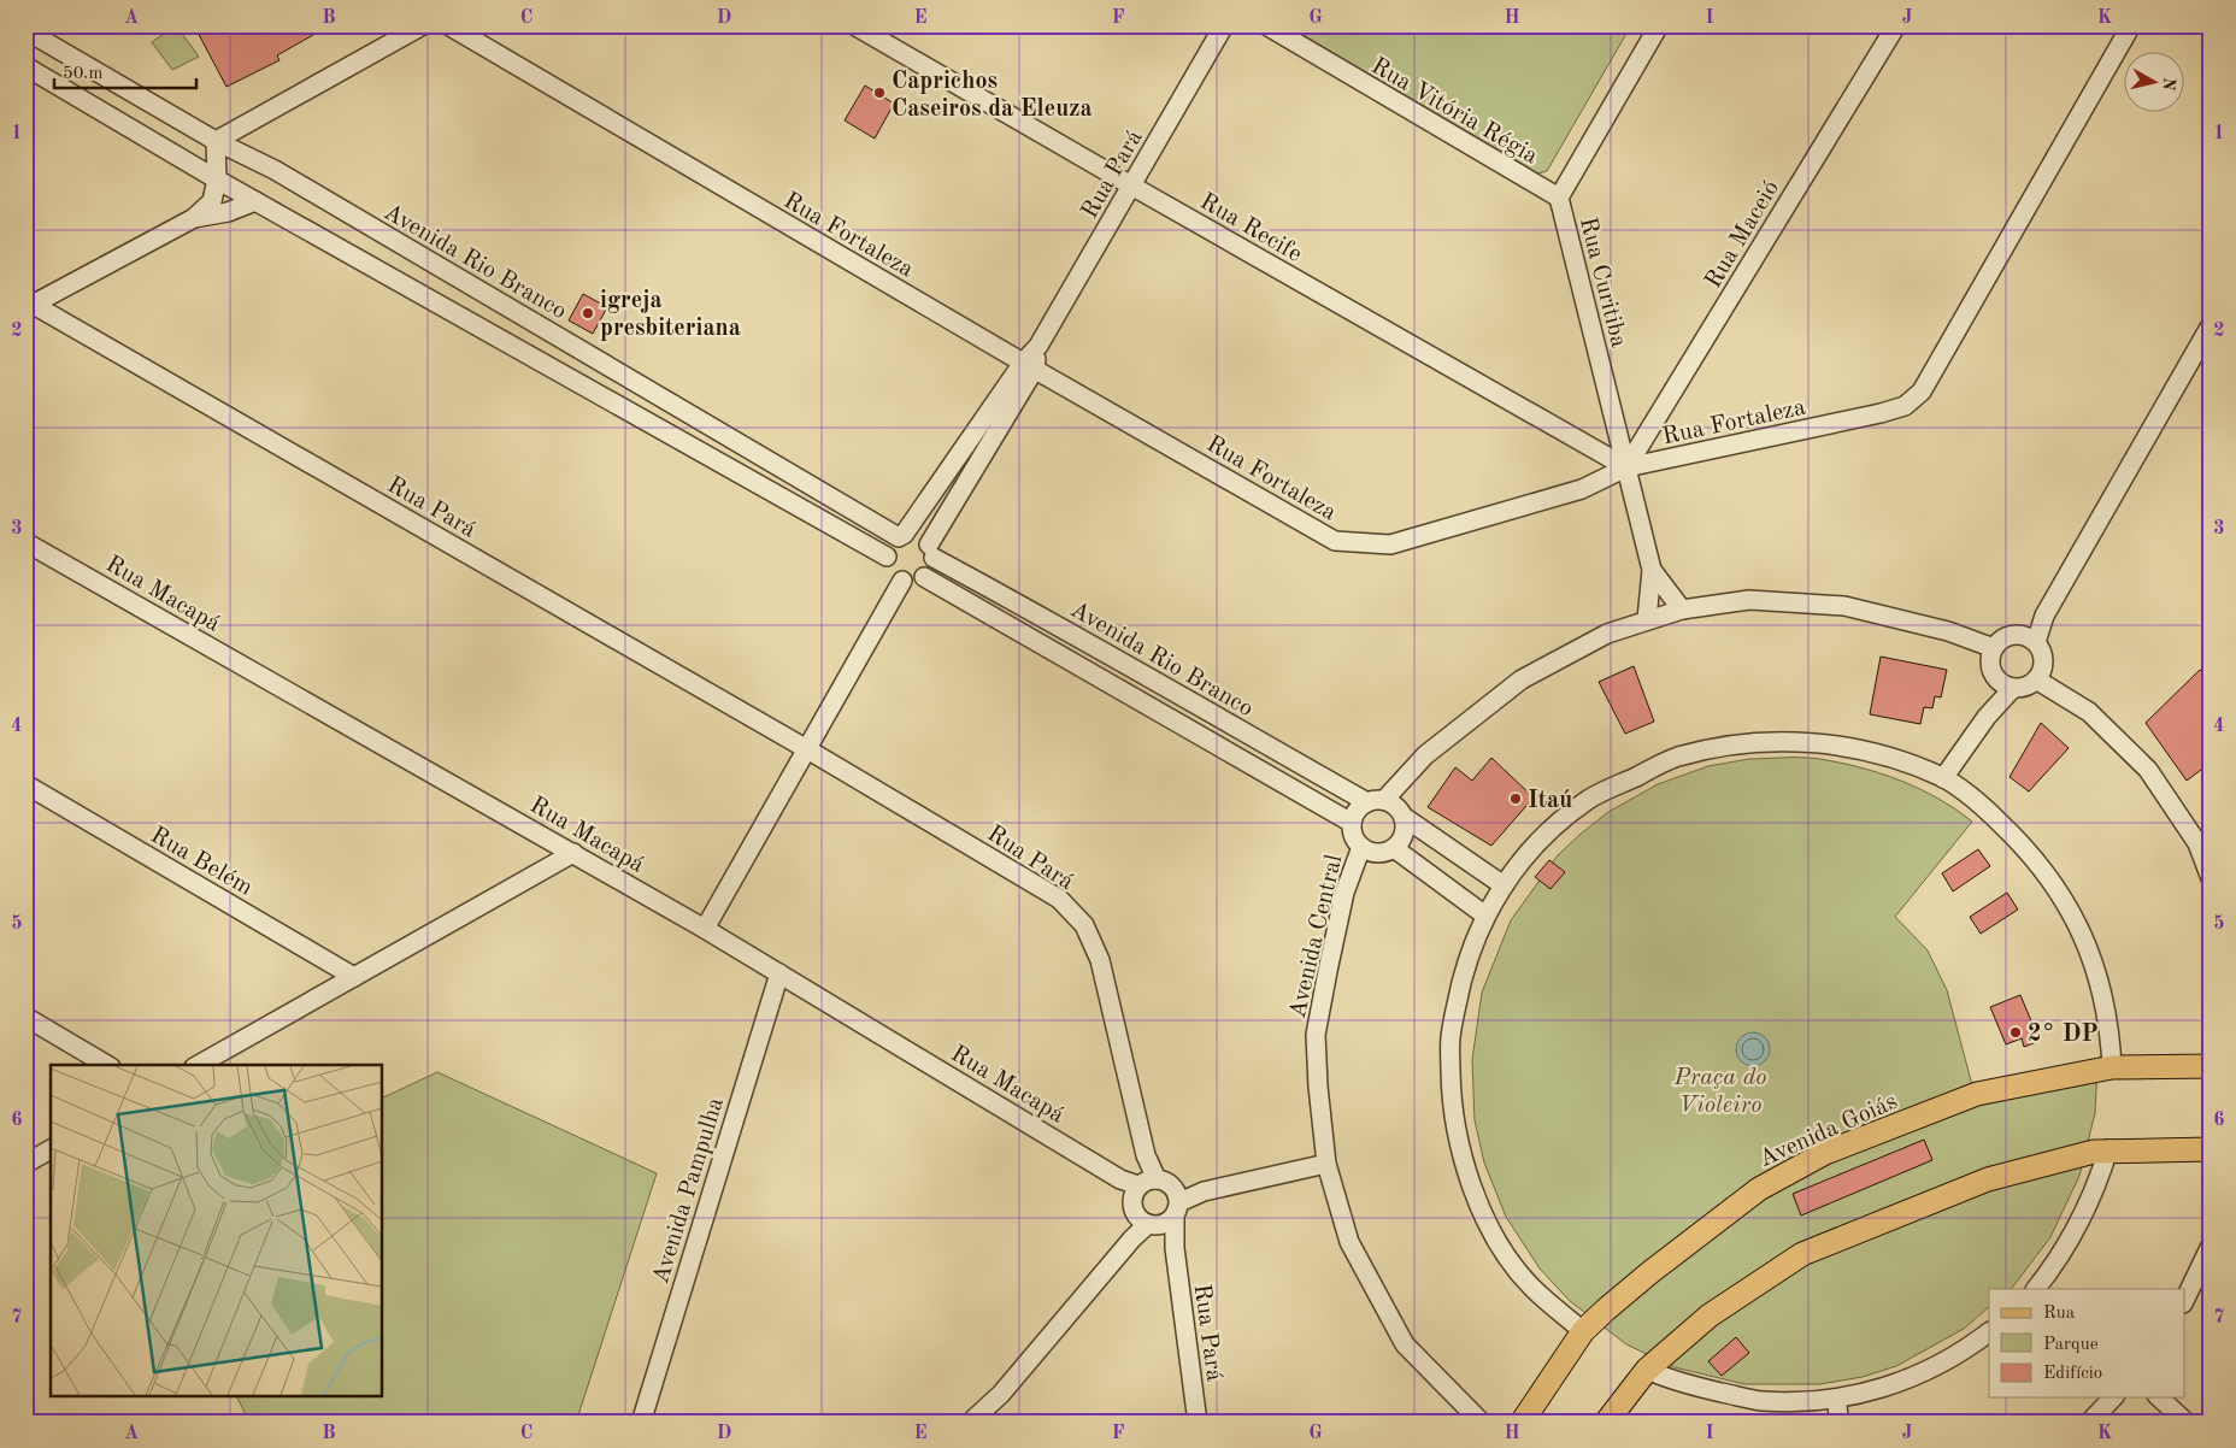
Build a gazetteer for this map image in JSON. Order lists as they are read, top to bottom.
{
  "streets": {
    "main road": ["Avenida Goiás"],
    "street": [
      "Rua Vitória Régia",
      "Rua Pará",
      "Rua Recife",
      "Rua Fortaleza",
      "Rua Maceió",
      "Avenida Rio Branco",
      "Rua Curitiba",
      "Rua Macapá",
      "Rua Belém",
      "Avenida Central",
      "Avenida Pampulha"
    ]
  },
  "crossings": [
    ["Rua Vitória Régia", "Rua Curitiba"],
    ["Rua Pará", "Rua Recife"],
    ["Rua Pará", "Rua Fortaleza"],
    ["Rua Pará", "Avenida Rio Branco"],
    ["Rua Pará", "Rua Macapá"],
    ["Rua Recife", "Rua Fortaleza"],
    ["Rua Recife", "Rua Maceió"],
    ["Rua Recife", "Rua Curitiba"],
    ["Rua Fortaleza", "Rua Maceió"],
    ["Rua Fortaleza", "Rua Curitiba"],
    ["Rua Maceió", "Rua Curitiba"],
    ["Avenida Rio Branco", "Avenida Central"],
    ["Rua Macapá", "Avenida Pampulha"]
  ],
  "parks": ["Praça do Violeiro"],
  "places": [
    "Caprichos Caseiros da Eleuza",
    "igreja presbiteriana",
    "Itaú",
    "2° DP"
  ],
  "legend": ["Rua", "Parque", "Edifício"],
  "scale_bar": "50 m",
  "north": "right",
  "grid": {
    "columns": [
      "A",
      "B",
      "C",
      "D",
      "E",
      "F",
      "G",
      "H",
      "I",
      "J",
      "K"
    ],
    "rows": [
      "1",
      "2",
      "3",
      "4",
      "5",
      "6",
      "7"
    ]
  }
}
